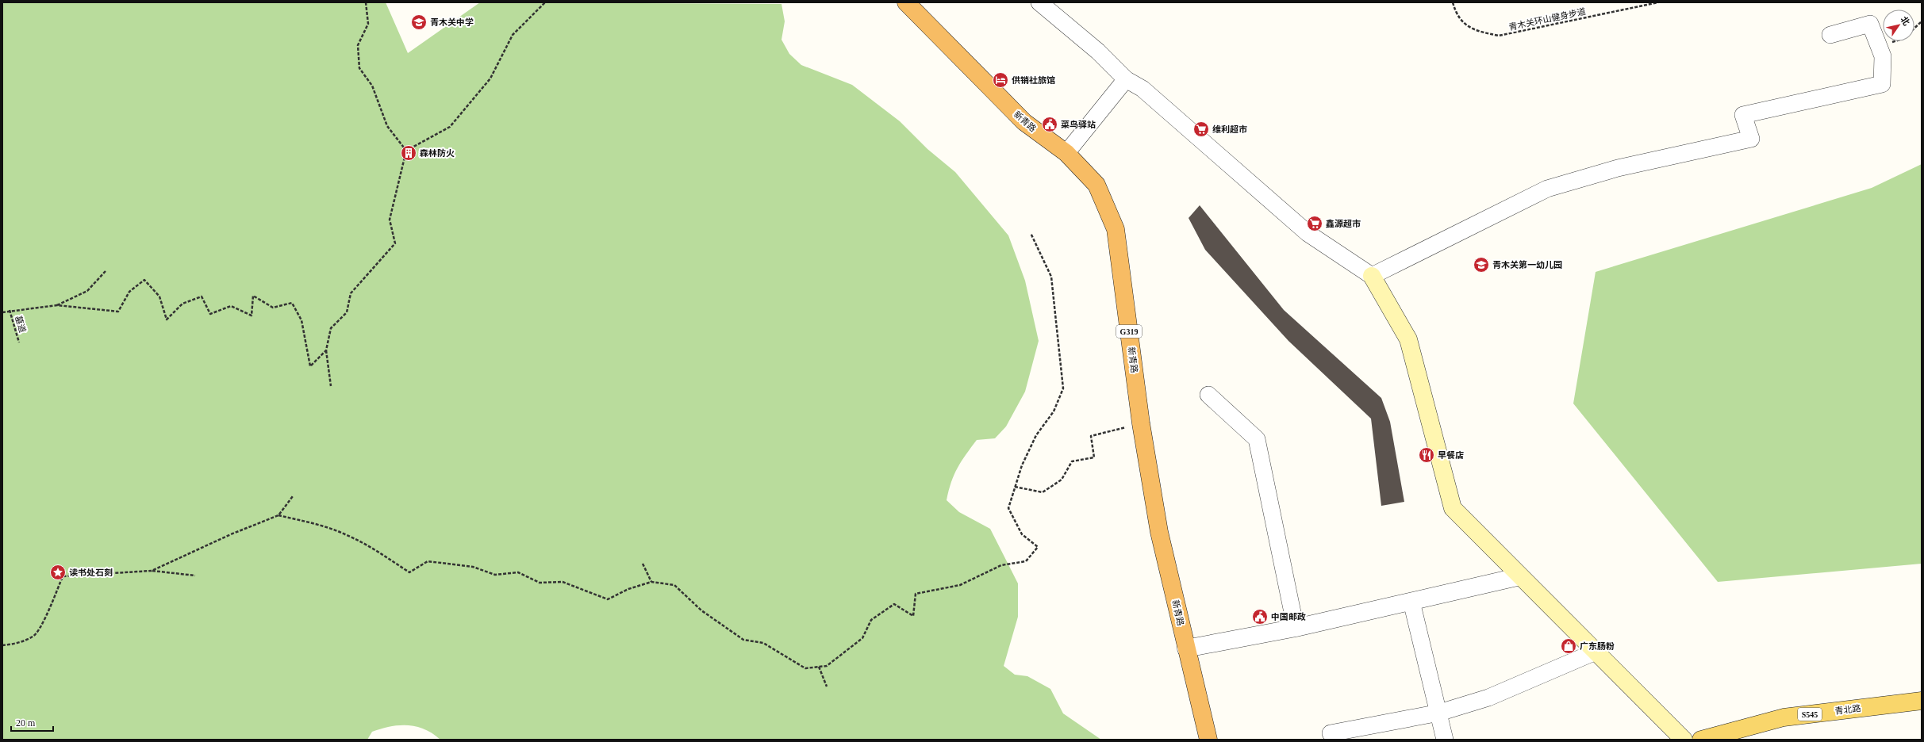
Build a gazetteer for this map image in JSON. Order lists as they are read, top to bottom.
{
  "streets": {
    "highway": ["新青路", "G319"],
    "main road": ["青北路", "S545"],
    "path": ["青木关环山健身步道", "墓道"]
  },
  "places": {
    "school or university": ["青木关中学", "青木关第一幼儿园"],
    "hotel": ["供销社旅馆"],
    "public building": ["菜鸟驿站", "中国邮政"],
    "supermarket": ["维利超市", "鑫源超市"],
    "building": ["森林防火"],
    "restaurant": ["早餐店"],
    "place": ["读书处石刻"],
    "shop": ["广东肠粉"]
  },
  "scale_bar": "20 m",
  "north": "top right"
}
